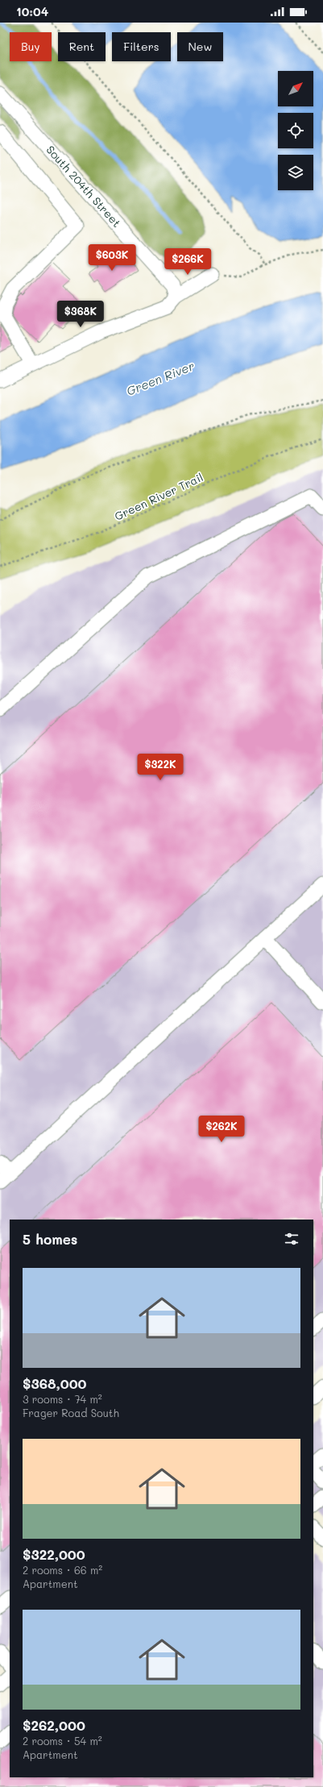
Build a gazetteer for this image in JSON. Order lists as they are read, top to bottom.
{
  "streets": {
    "street": ["South 204th Street"],
    "path": ["Green River Trail"]
  },
  "water": ["Green River"],
  "north": "top right",
  "page": {
    "status": "10:04",
    "chip": [
      "Buy",
      "Rent",
      "Filters",
      "New"
    ],
    "price": [
      "$603K",
      "$266K",
      "$368K",
      "$322K",
      "$262K"
    ],
    "heading": "5 homes",
    "list": [
      {
        "name": "$368,000",
        "note": "3 rooms · 74 m² · Frager Road South"
      },
      {
        "name": "$322,000",
        "note": "2 rooms · 66 m² · Apartment"
      },
      {
        "name": "$262,000",
        "note": "2 rooms · 54 m² · Apartment"
      }
    ]
  }
}
